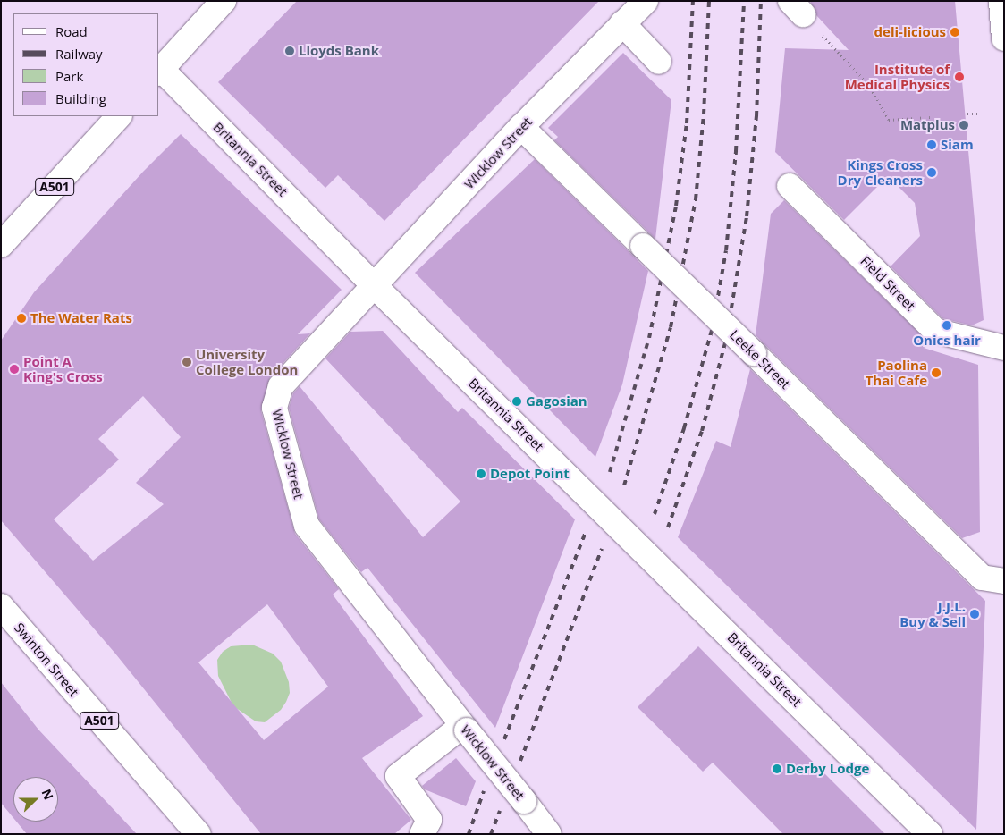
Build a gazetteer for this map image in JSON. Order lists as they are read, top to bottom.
{
  "streets": {
    "main road": [
      "Wicklow Street",
      "Britannia Street",
      "A501",
      "Field Street",
      "Leeke Street",
      "Swinton Street"
    ]
  },
  "crossings": [
    ["Wicklow Street", "Britannia Street"],
    ["Wicklow Street", "Leeke Street"]
  ],
  "places": [
    "deli-licious",
    "Lloyds Bank",
    "Institute of Medical Physics",
    "Matplus",
    "Siam",
    "Kings Cross Dry Cleaners",
    "The Water Rats",
    "Onics hair",
    "University College London",
    "Point A King's Cross",
    "Paolina Thai Cafe",
    "Gagosian",
    "Depot Point",
    "J.J.L. Buy & Sell",
    "Derby Lodge"
  ],
  "legend": [
    "Road",
    "Railway",
    "Park",
    "Building"
  ],
  "north": "right"
}
